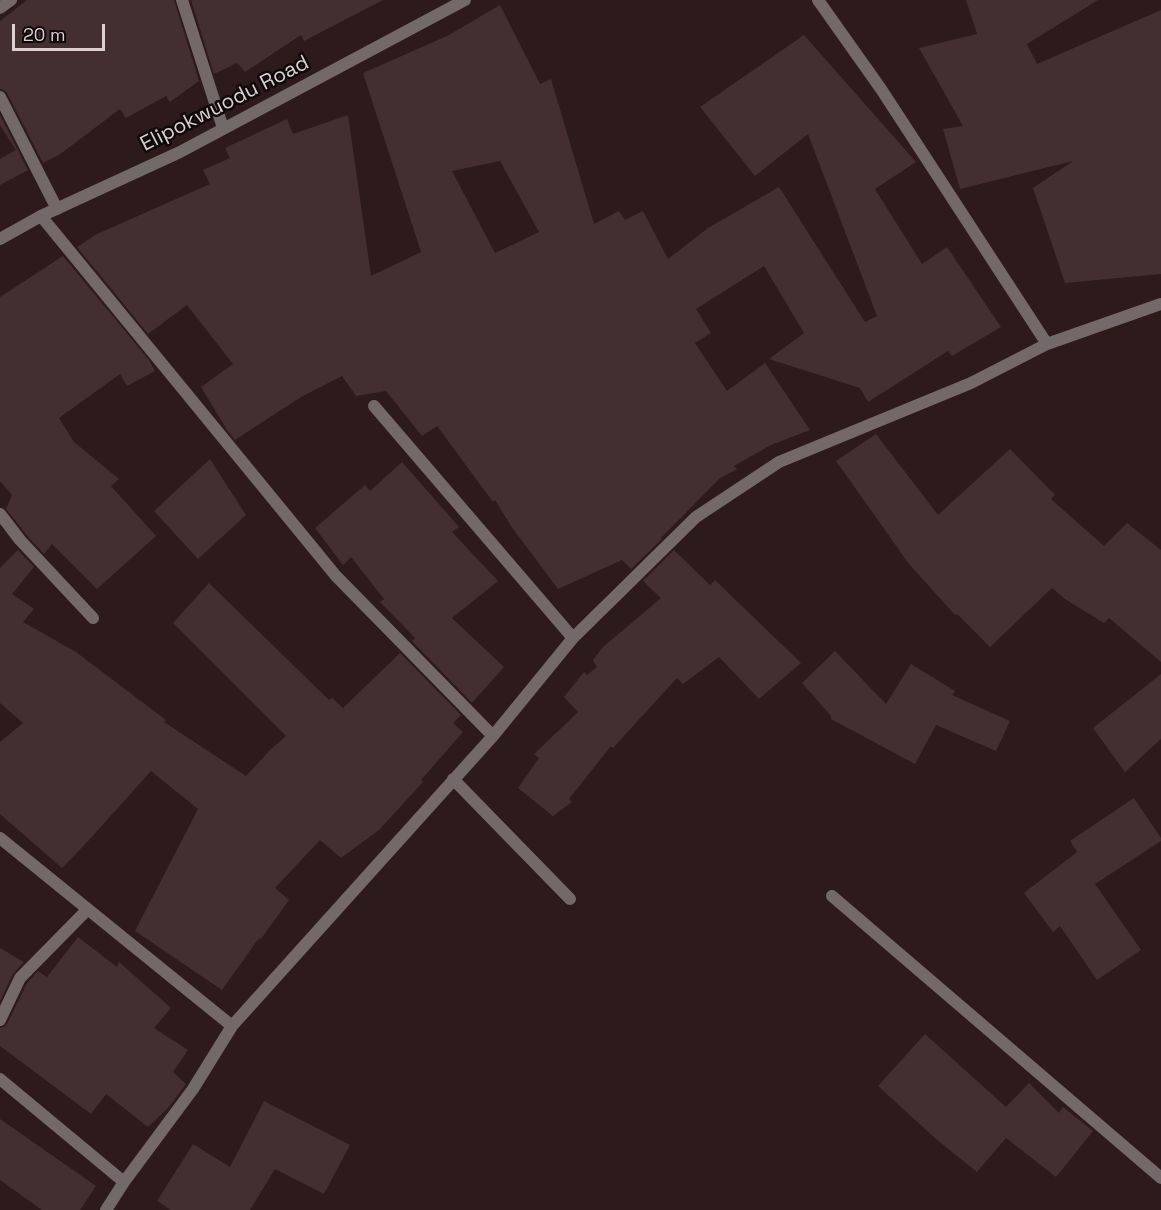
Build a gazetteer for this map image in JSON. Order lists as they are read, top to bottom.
{
  "streets": {
    "street": ["Elipokwuodu Road"]
  },
  "scale_bar": "20 m"
}
